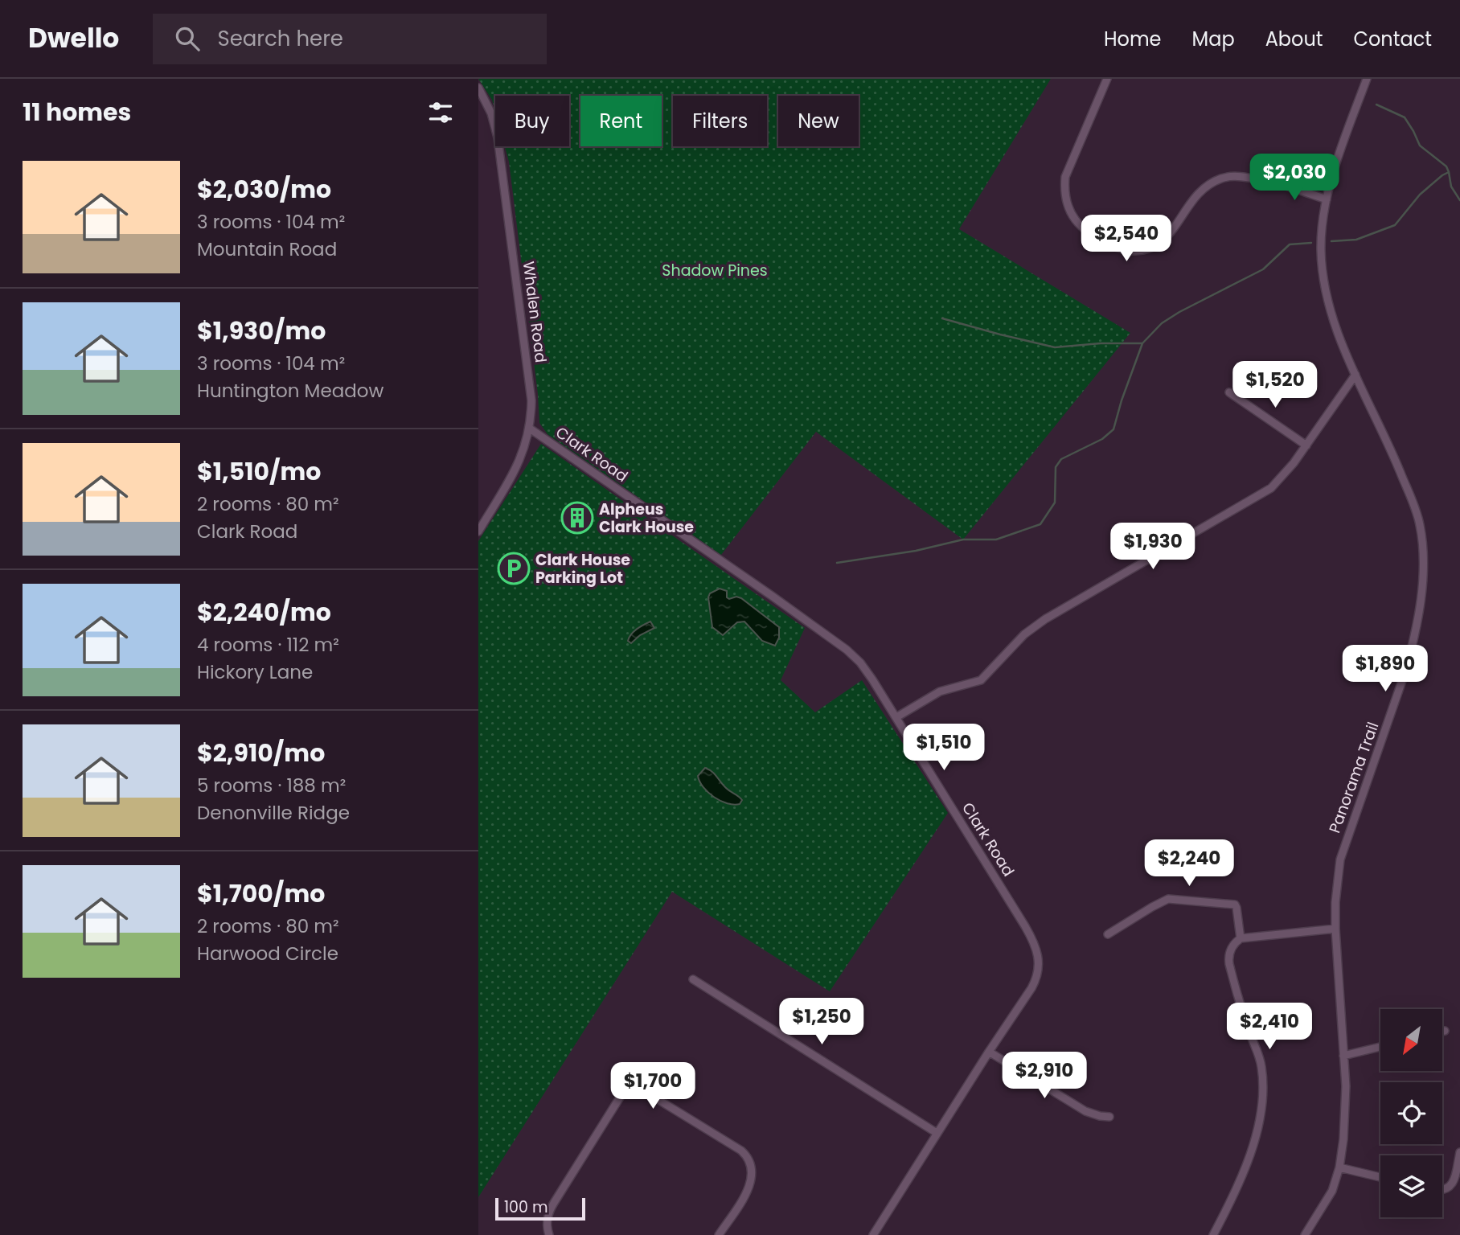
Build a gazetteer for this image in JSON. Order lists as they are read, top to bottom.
{
  "streets": {
    "street": ["Whalen Road", "Clark Road", "Panorama Trail"]
  },
  "crossings": [
    ["Whalen Road", "Clark Road"]
  ],
  "parks": ["Shadow Pines"],
  "places": {
    "building": ["Alpheus Clark House"],
    "parking": ["Clark House Parking Lot"]
  },
  "scale_bar": "100 m",
  "north": "bottom left",
  "page": {
    "header": "Dwello",
    "search": "Search here",
    "nav": [
      "Home",
      "Map",
      "About",
      "Contact"
    ],
    "heading": "11 homes",
    "chip": [
      "Buy",
      "Rent",
      "Filters",
      "New"
    ],
    "list": [
      {
        "name": "$2,030/mo",
        "note": "3 rooms · 104 m² · Mountain Road"
      },
      {
        "name": "$1,930/mo",
        "note": "3 rooms · 104 m² · Huntington Meadow"
      },
      {
        "name": "$1,510/mo",
        "note": "2 rooms · 80 m² · Clark Road"
      },
      {
        "name": "$2,240/mo",
        "note": "4 rooms · 112 m² · Hickory Lane"
      },
      {
        "name": "$2,910/mo",
        "note": "5 rooms · 188 m² · Denonville Ridge"
      },
      {
        "name": "$1,700/mo",
        "note": "2 rooms · 80 m² · Harwood Circle"
      }
    ],
    "price": [
      "$2,030",
      "$2,540",
      "$1,520",
      "$1,930",
      "$1,890",
      "$1,510",
      "$2,240",
      "$1,250",
      "$2,410",
      "$2,910",
      "$1,700"
    ],
    "scale": "100 m"
  }
}
